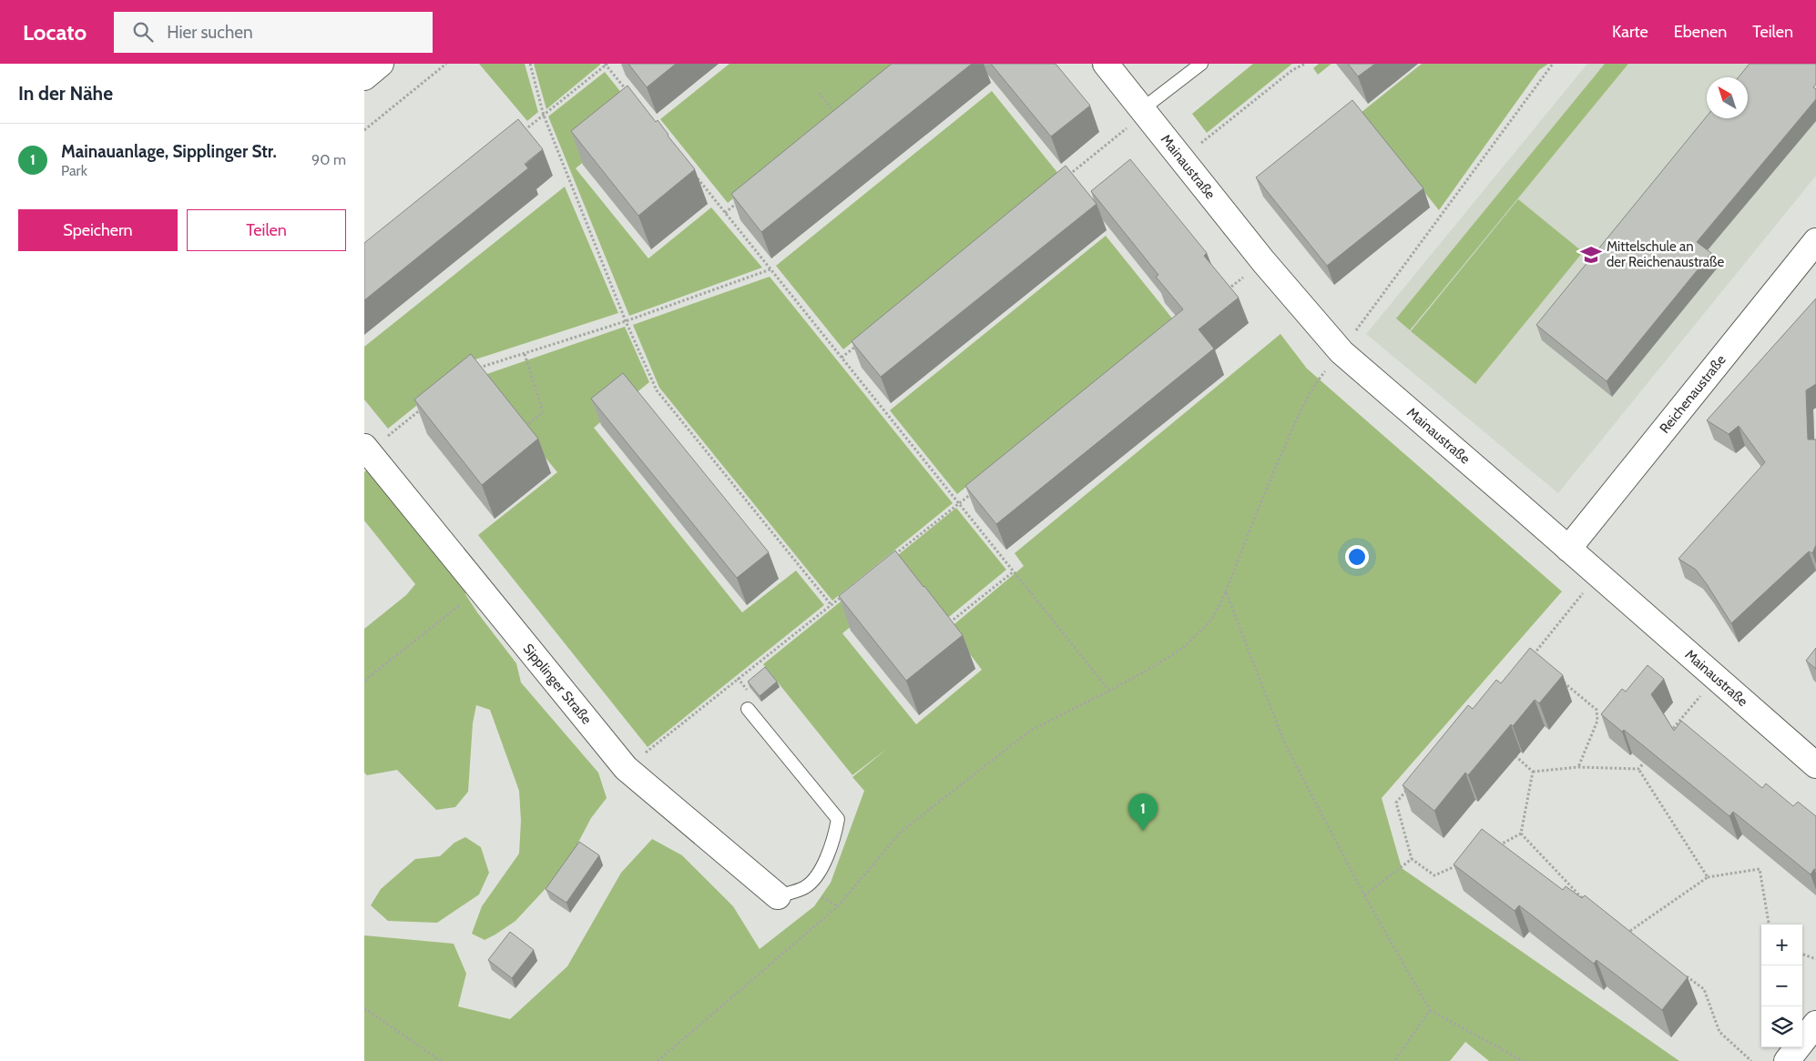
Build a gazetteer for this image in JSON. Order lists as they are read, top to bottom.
{
  "streets": {
    "street": ["Mainaustraße", "Reichenaustraße", "Sipplinger Straße"]
  },
  "crossings": [
    ["Mainaustraße", "Reichenaustraße"]
  ],
  "places": {
    "school or university": ["Mittelschule an der Reichenaustraße"]
  },
  "north": "top left",
  "page": {
    "header": "Locato",
    "search": "Hier suchen",
    "nav": ["Karte", "Ebenen", "Teilen"],
    "heading": "In der Nähe",
    "list": [
      {
        "mark": "1",
        "name": "Mainauanlage, Sipplinger Str.",
        "note": "Park",
        "value": "90 m"
      }
    ],
    "buttons": ["Speichern", "Teilen"],
    "pins": "1",
    "map_buttons": ["+", "−"]
  }
}
